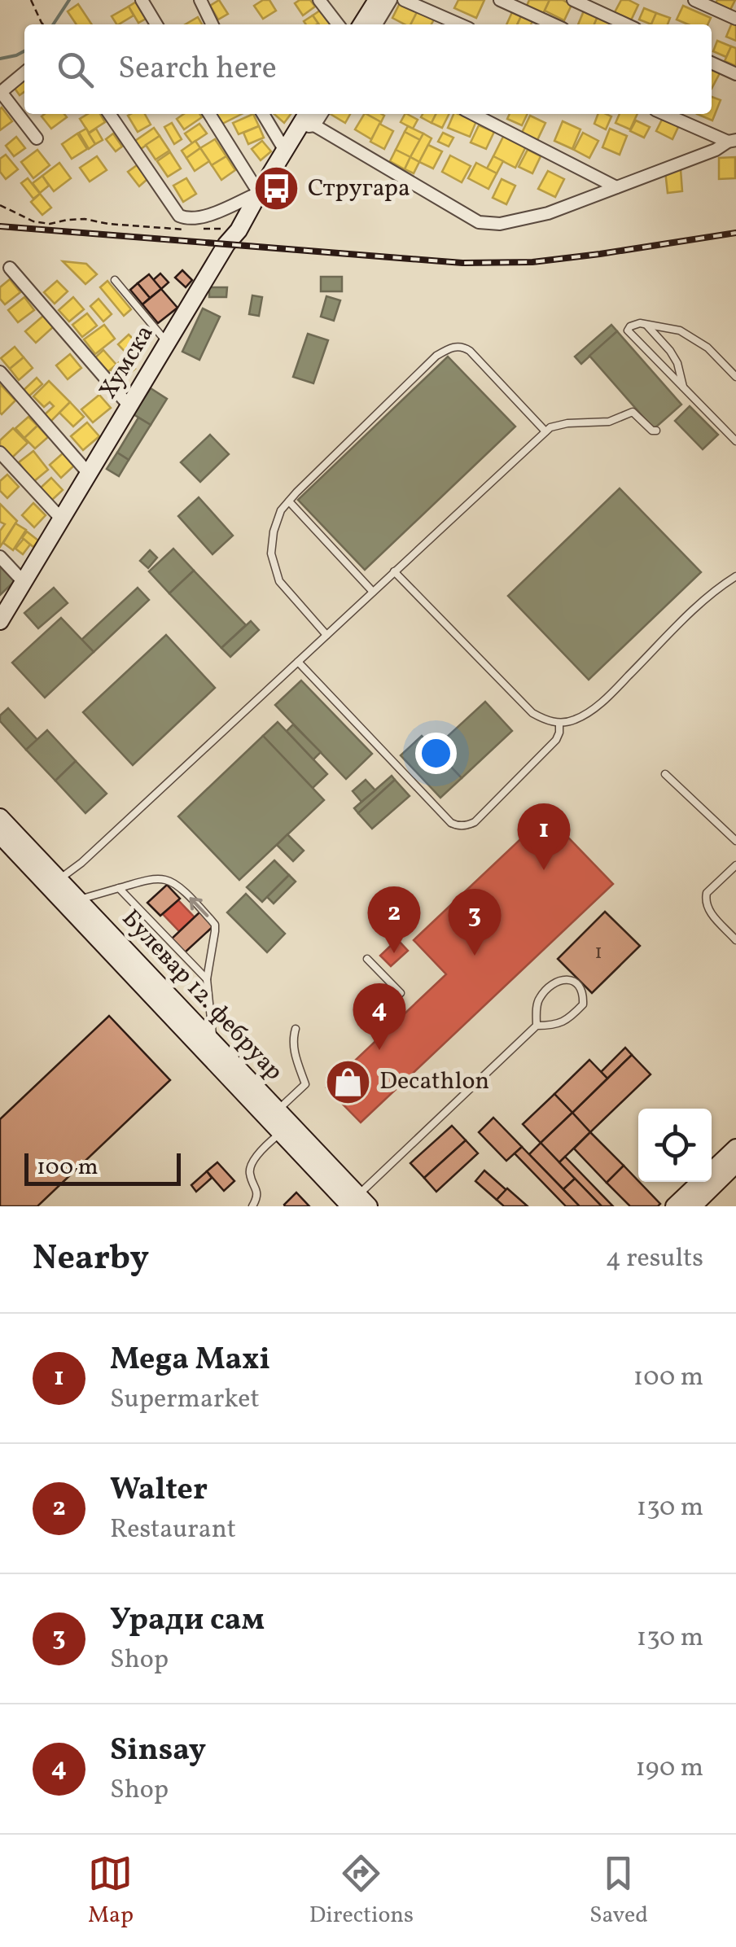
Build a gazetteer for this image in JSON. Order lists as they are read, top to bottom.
{
  "streets": {
    "main road": ["Хумска", "Булевар 12. фебруар"]
  },
  "places": {
    "bus stop": ["Стругара"],
    "shop": ["Decathlon"]
  },
  "house_numbers": ["1"],
  "scale_bar": "100 m",
  "page": {
    "search": "Search here",
    "pins": [
      "1",
      "2",
      "3",
      "4"
    ],
    "scale": "100 m",
    "heading": ["Nearby", "4 results"],
    "list": [
      {
        "mark": "1",
        "name": "Mega Maxi",
        "note": "Supermarket",
        "value": "100 m"
      },
      {
        "mark": "2",
        "name": "Walter",
        "note": "Restaurant",
        "value": "130 m"
      },
      {
        "mark": "3",
        "name": "Уради сам",
        "note": "Shop",
        "value": "130 m"
      },
      {
        "mark": "4",
        "name": "Sinsay",
        "note": "Shop",
        "value": "190 m"
      }
    ],
    "nav": ["Map", "Directions", "Saved"]
  }
}
